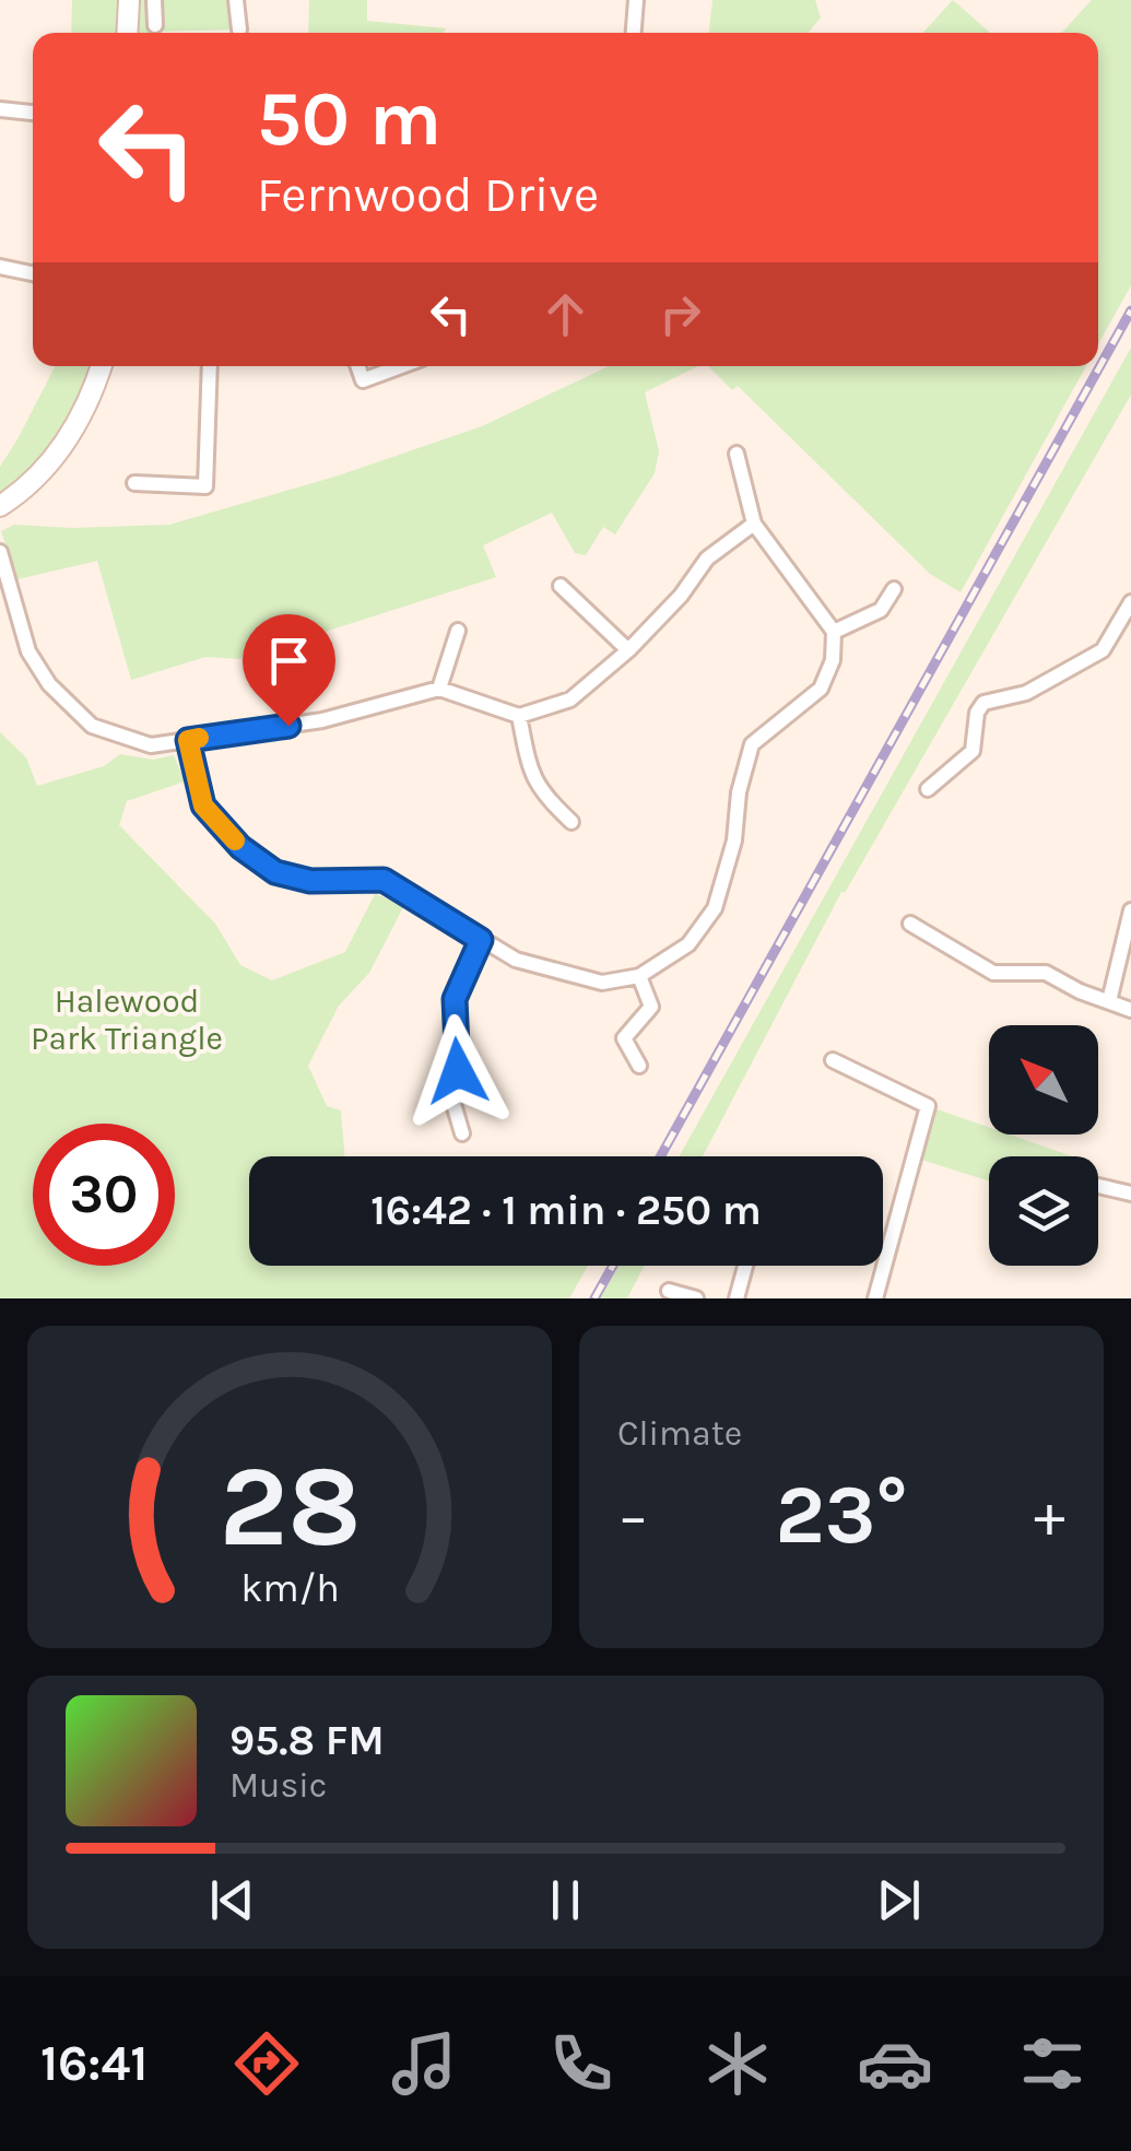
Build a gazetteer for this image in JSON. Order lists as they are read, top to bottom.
{
  "parks": ["Halewood Park Triangle"],
  "north": "top left",
  "page": {
    "turn": ["50 m", "Fernwood Drive"],
    "limit": "30",
    "trip": "16:42 · 1 min · 250 m",
    "tile": "Climate",
    "heat": ["−", "23°", "+"],
    "song": ["95.8 FM", "Music"],
    "tabs": "16:41",
    "gauge": ["28", "km/h"]
  }
}
